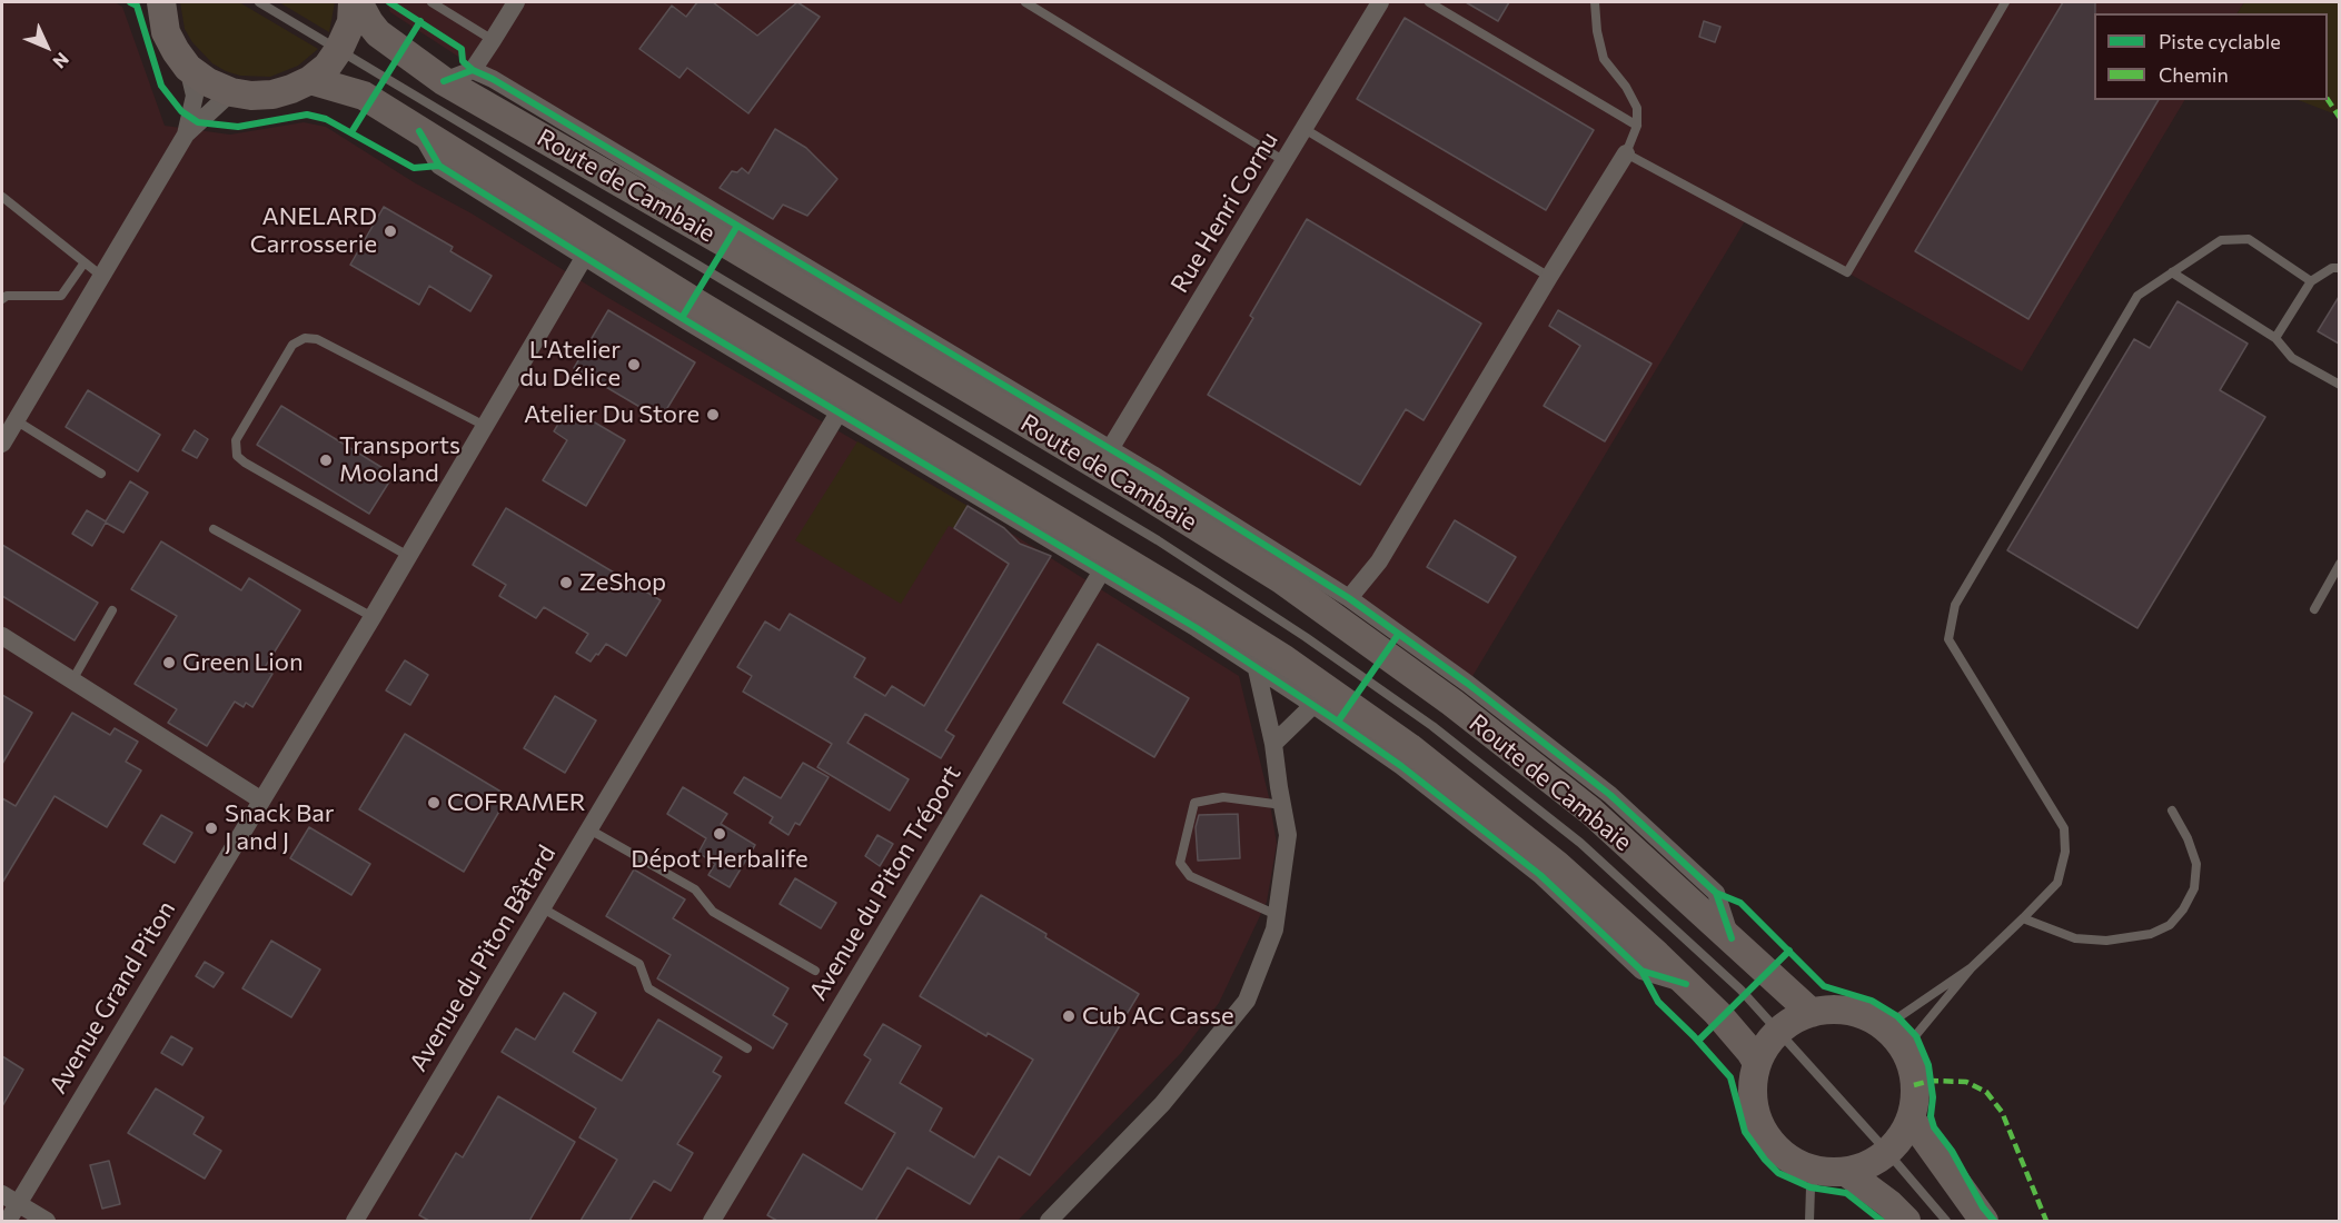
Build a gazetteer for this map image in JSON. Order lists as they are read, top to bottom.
{
  "streets": {
    "main road": ["Route de Cambaie"],
    "street": [
      "Rue Henri Cornu",
      "Avenue du Piton Tréport",
      "Avenue du Piton Bâtard",
      "Avenue Grand Piton"
    ]
  },
  "places": [
    "ANELARD Carrosserie",
    "L'Atelier du Délice",
    "Atelier Du Store",
    "Transports Mooland",
    "ZeShop",
    "Green Lion",
    "COFRAMER",
    "Snack Bar J and J",
    "Dépot Herbalife",
    "Cub AC Casse"
  ],
  "legend": ["Piste cyclable", "Chemin"],
  "north": "bottom right"
}
